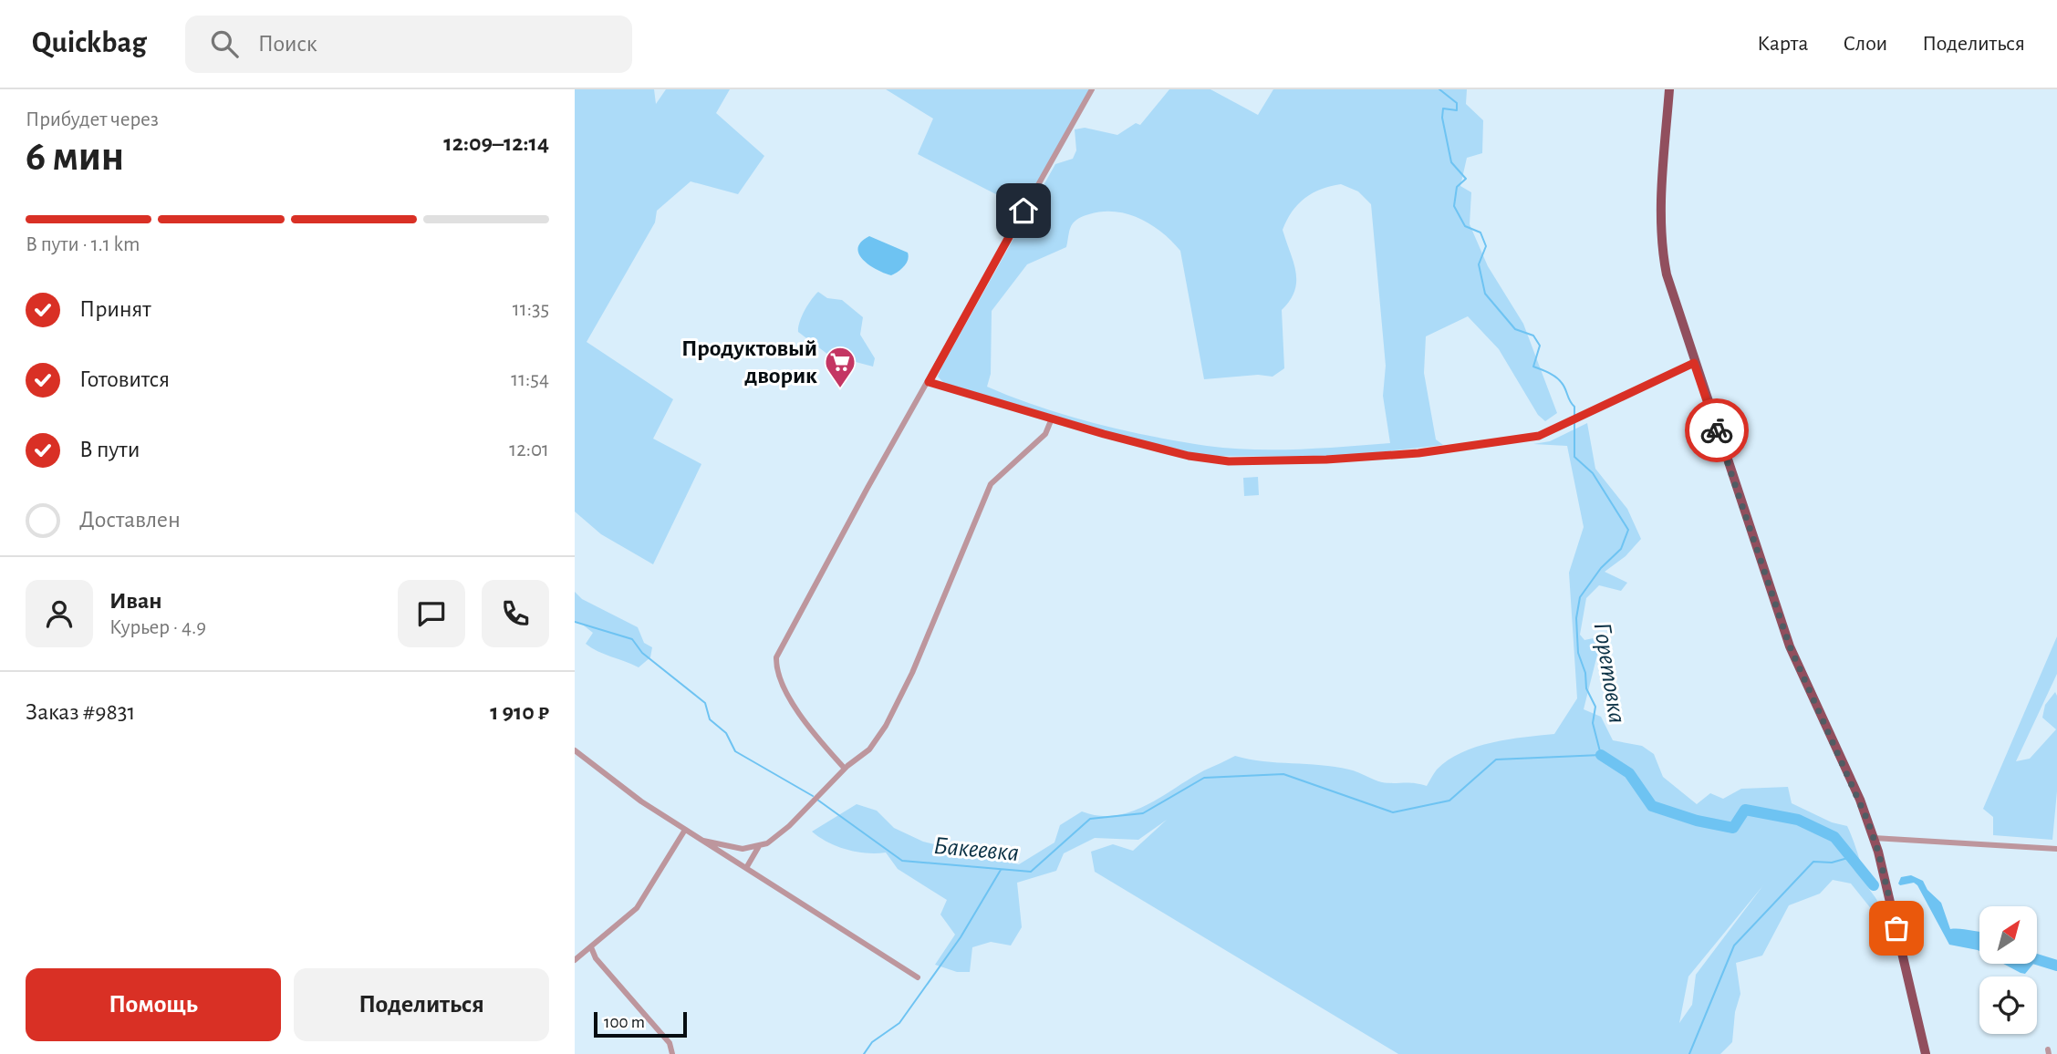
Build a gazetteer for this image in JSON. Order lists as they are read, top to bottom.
{
  "water": ["Горетовка", "Бакеевка"],
  "places": {
    "supermarket": ["Продуктовый дворик"]
  },
  "scale_bar": "100 m",
  "north": "top right",
  "page": {
    "header": "Quickbag",
    "search": "Поиск",
    "nav": ["Карта", "Слои", "Поделиться"],
    "heading": ["6 мин", "Прибудет через", "12:09–12:14"],
    "panel": [
      "Иван",
      "Курьер · 4.9",
      "Заказ #9831",
      "1 910 ₽"
    ],
    "bar": "В пути · 1.1 km",
    "list": [
      ["Принят", "11:35"],
      ["Готовится", "11:54"],
      ["В пути", "12:01"],
      "Доставлен"
    ],
    "buttons": ["Помощь", "Поделиться"],
    "scale": "100 m"
  }
}
